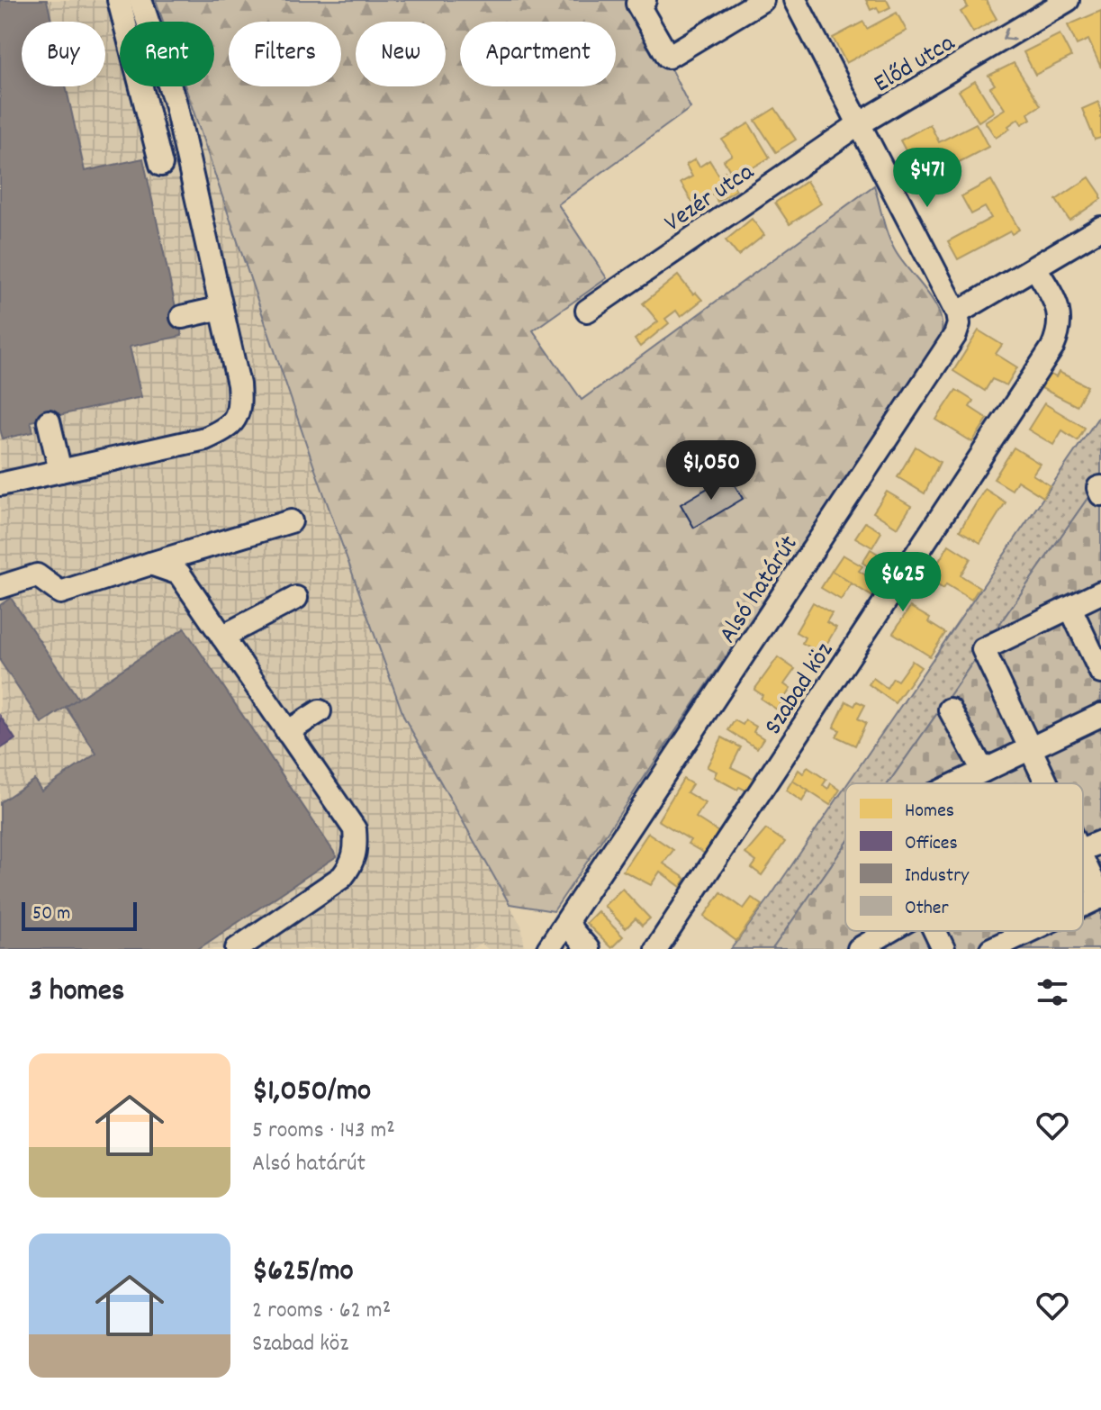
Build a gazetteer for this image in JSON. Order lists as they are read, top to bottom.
{
  "streets": {
    "street": [
      "Előd utca",
      "Vezér utca",
      "Alsó határút",
      "Szabad köz"
    ]
  },
  "crossings": [
    ["Előd utca", "Vezér utca"]
  ],
  "one_way": ["Előd utca"],
  "legend": [
    "Homes",
    "Offices",
    "Industry",
    "Other"
  ],
  "scale_bar": "50 m",
  "page": {
    "chip": [
      "Buy",
      "Rent",
      "Filters",
      "New",
      "Apartment"
    ],
    "price": ["$471", "$1,050", "$625"],
    "scale": "50 m",
    "heading": "3 homes",
    "list": [
      {
        "name": "$1,050/mo",
        "note": "5 rooms · 143 m² · Alsó határút"
      },
      {
        "name": "$625/mo",
        "note": "2 rooms · 62 m² · Szabad köz"
      }
    ]
  }
}
